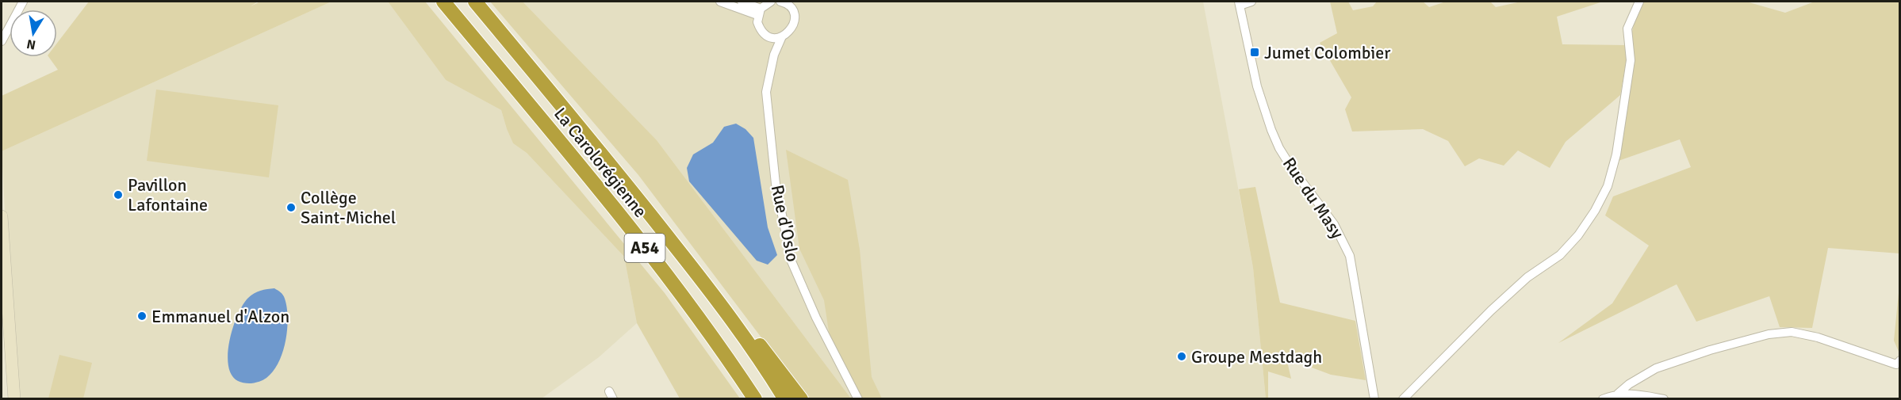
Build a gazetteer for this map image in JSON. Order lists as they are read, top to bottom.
{
  "streets": {
    "highway": ["La Carolorégienne", "A54"],
    "street": ["Rue du Masy", "Rue d'Oslo"]
  },
  "places": {
    "transit": ["Jumet Colombier"],
    "other": [
      "Pavillon Lafontaine",
      "Collège Saint-Michel",
      "Emmanuel d'Alzon",
      "Groupe Mestdagh"
    ]
  },
  "north": "bottom"
}
